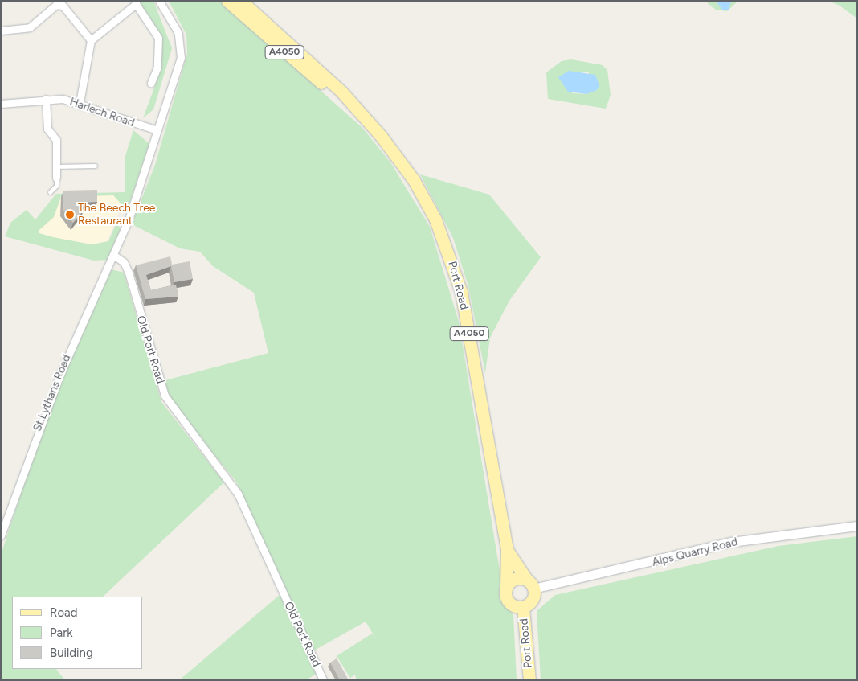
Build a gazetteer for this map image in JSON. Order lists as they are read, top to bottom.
{
  "streets": {
    "main road": ["A4050", "Port Road"],
    "street": [
      "Harlech Road",
      "Old Port Road",
      "St.Lythans Road",
      "Alps Quarry Road"
    ]
  },
  "crossings": [
    ["A4050", "Port Road"],
    ["A4050", "Alps Quarry Road"],
    ["Port Road", "Alps Quarry Road"],
    ["Old Port Road", "St.Lythans Road"]
  ],
  "places": ["The Beech Tree Restaurant"],
  "legend": ["Road", "Park", "Building"]
}
